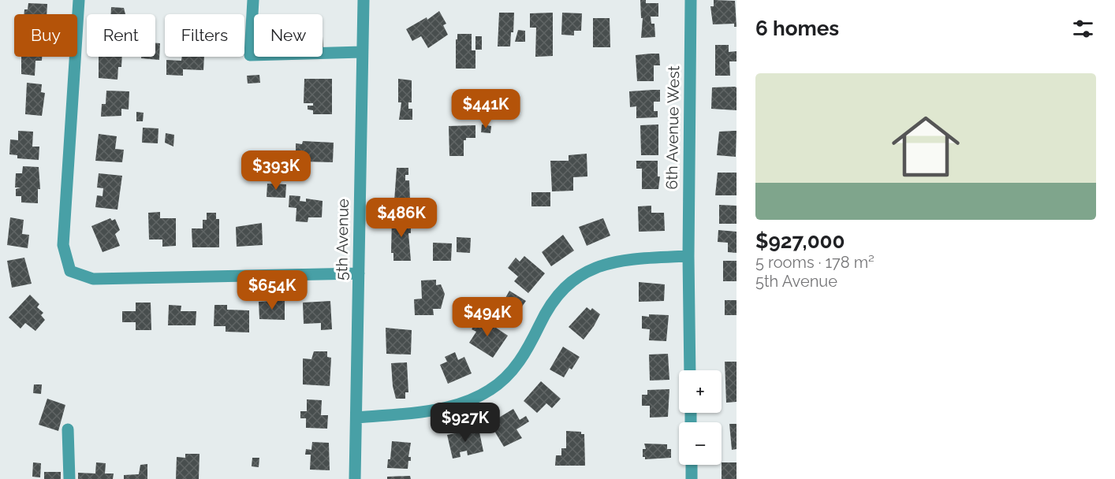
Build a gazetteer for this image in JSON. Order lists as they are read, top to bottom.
{
  "streets": {
    "street": ["6th Avenue West", "5th Avenue"]
  },
  "page": {
    "heading": "6 homes",
    "chip": [
      "Buy",
      "Rent",
      "Filters",
      "New"
    ],
    "list": [
      {
        "name": "$927,000",
        "note": "5 rooms · 178 m² · 5th Avenue"
      }
    ],
    "price": [
      "$441K",
      "$393K",
      "$486K",
      "$654K",
      "$494K",
      "$927K"
    ],
    "map_buttons": ["+", "−"]
  }
}
